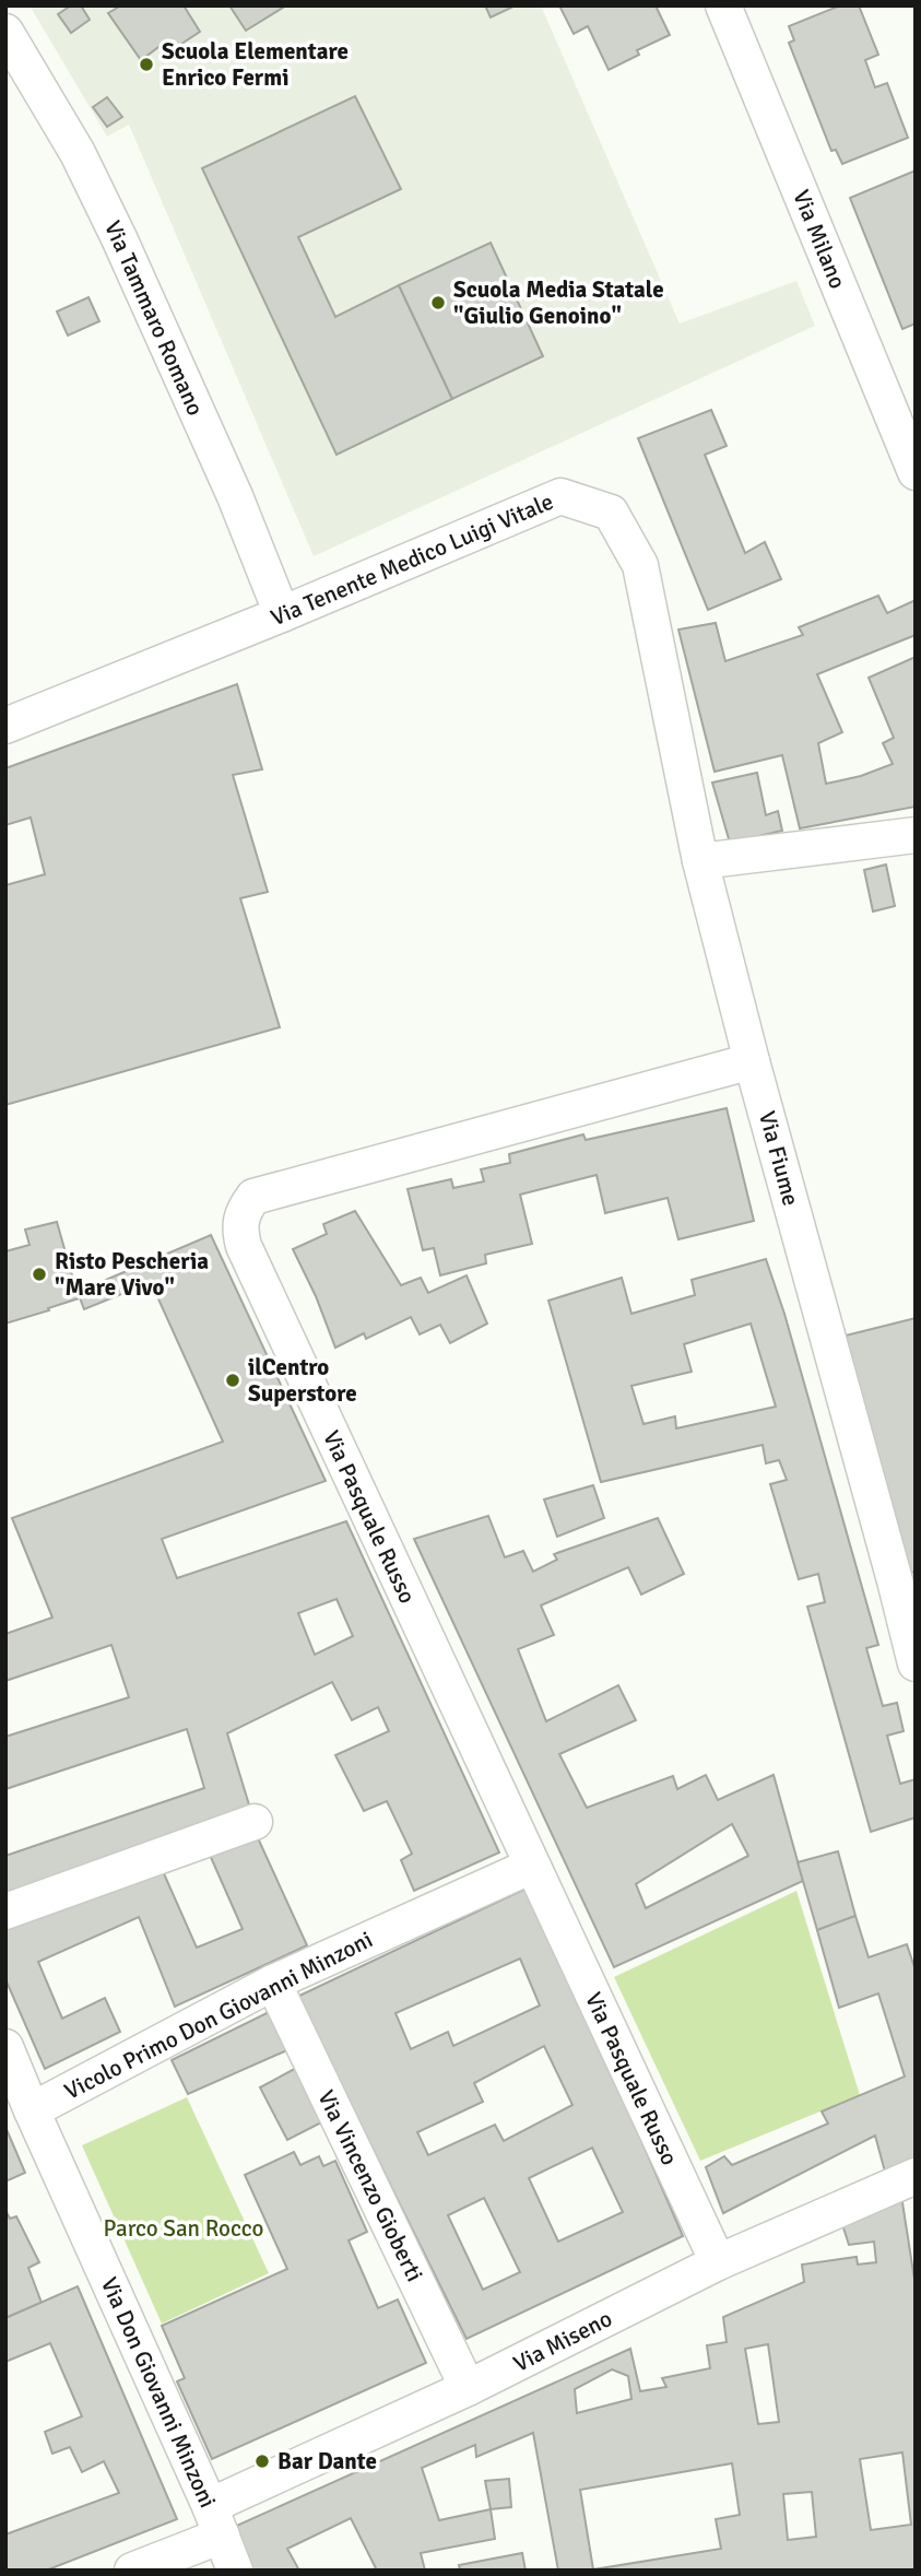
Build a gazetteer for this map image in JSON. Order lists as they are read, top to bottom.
{
  "streets": {
    "street": [
      "Via Milano",
      "Via Tammaro Romano",
      "Via Tenente Medico Luigi Vitale",
      "Via Fiume",
      "Via Pasquale Russo",
      "Vicolo Primo Don Giovanni Minzoni",
      "Via Vincenzo Gioberti",
      "Via Miseno",
      "Via Don Giovanni Minzoni"
    ]
  },
  "crossings": [
    ["Via Tammaro Romano", "Via Tenente Medico Luigi Vitale"],
    ["Via Tenente Medico Luigi Vitale", "Via Fiume"],
    ["Via Fiume", "Via Pasquale Russo"],
    ["Via Pasquale Russo", "Vicolo Primo Don Giovanni Minzoni"],
    ["Via Pasquale Russo", "Via Miseno"],
    ["Vicolo Primo Don Giovanni Minzoni", "Via Vincenzo Gioberti"],
    ["Vicolo Primo Don Giovanni Minzoni", "Via Don Giovanni Minzoni"],
    ["Via Vincenzo Gioberti", "Via Miseno"],
    ["Via Miseno", "Via Don Giovanni Minzoni"]
  ],
  "parks": ["Parco San Rocco"],
  "places": [
    "Scuola Elementare Enrico Fermi",
    "Scuola Media Statale \"Giulio Genoino\"",
    "Risto Pescheria \"Mare Vivo\"",
    "ilCentro Superstore",
    "Bar Dante"
  ]
}
